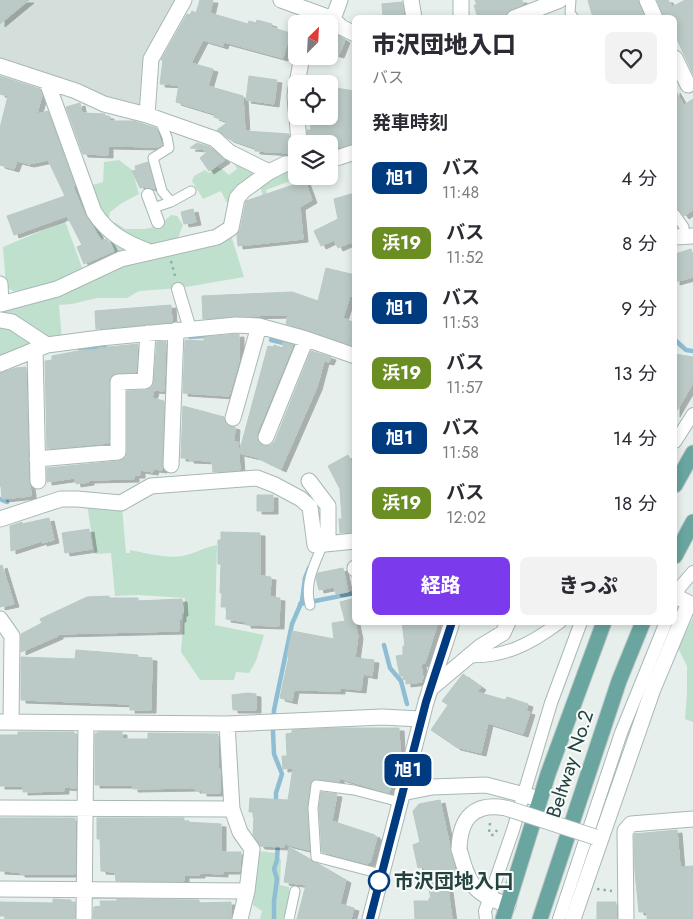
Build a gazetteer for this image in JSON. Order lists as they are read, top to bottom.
{
  "streets": {
    "main road": ["Beltway No.2"]
  },
  "places": ["市沢団地入口"],
  "lines": ["bus line 旭1"],
  "north": "top right",
  "page": {
    "on_map": "旭1",
    "heading": [
      ["市沢団地入口", "バス"],
      "発車時刻"
    ],
    "list": [
      {
        "mark": "旭1",
        "name": "バス",
        "note": "11:48",
        "value": "4 分"
      },
      {
        "mark": "浜19",
        "name": "バス",
        "note": "11:52",
        "value": "8 分"
      },
      {
        "mark": "旭1",
        "name": "バス",
        "note": "11:53",
        "value": "9 分"
      },
      {
        "mark": "浜19",
        "name": "バス",
        "note": "11:57",
        "value": "13 分"
      },
      {
        "mark": "旭1",
        "name": "バス",
        "note": "11:58",
        "value": "14 分"
      },
      {
        "mark": "浜19",
        "name": "バス",
        "note": "12:02",
        "value": "18 分"
      }
    ],
    "buttons": ["経路", "きっぷ"]
  }
}
